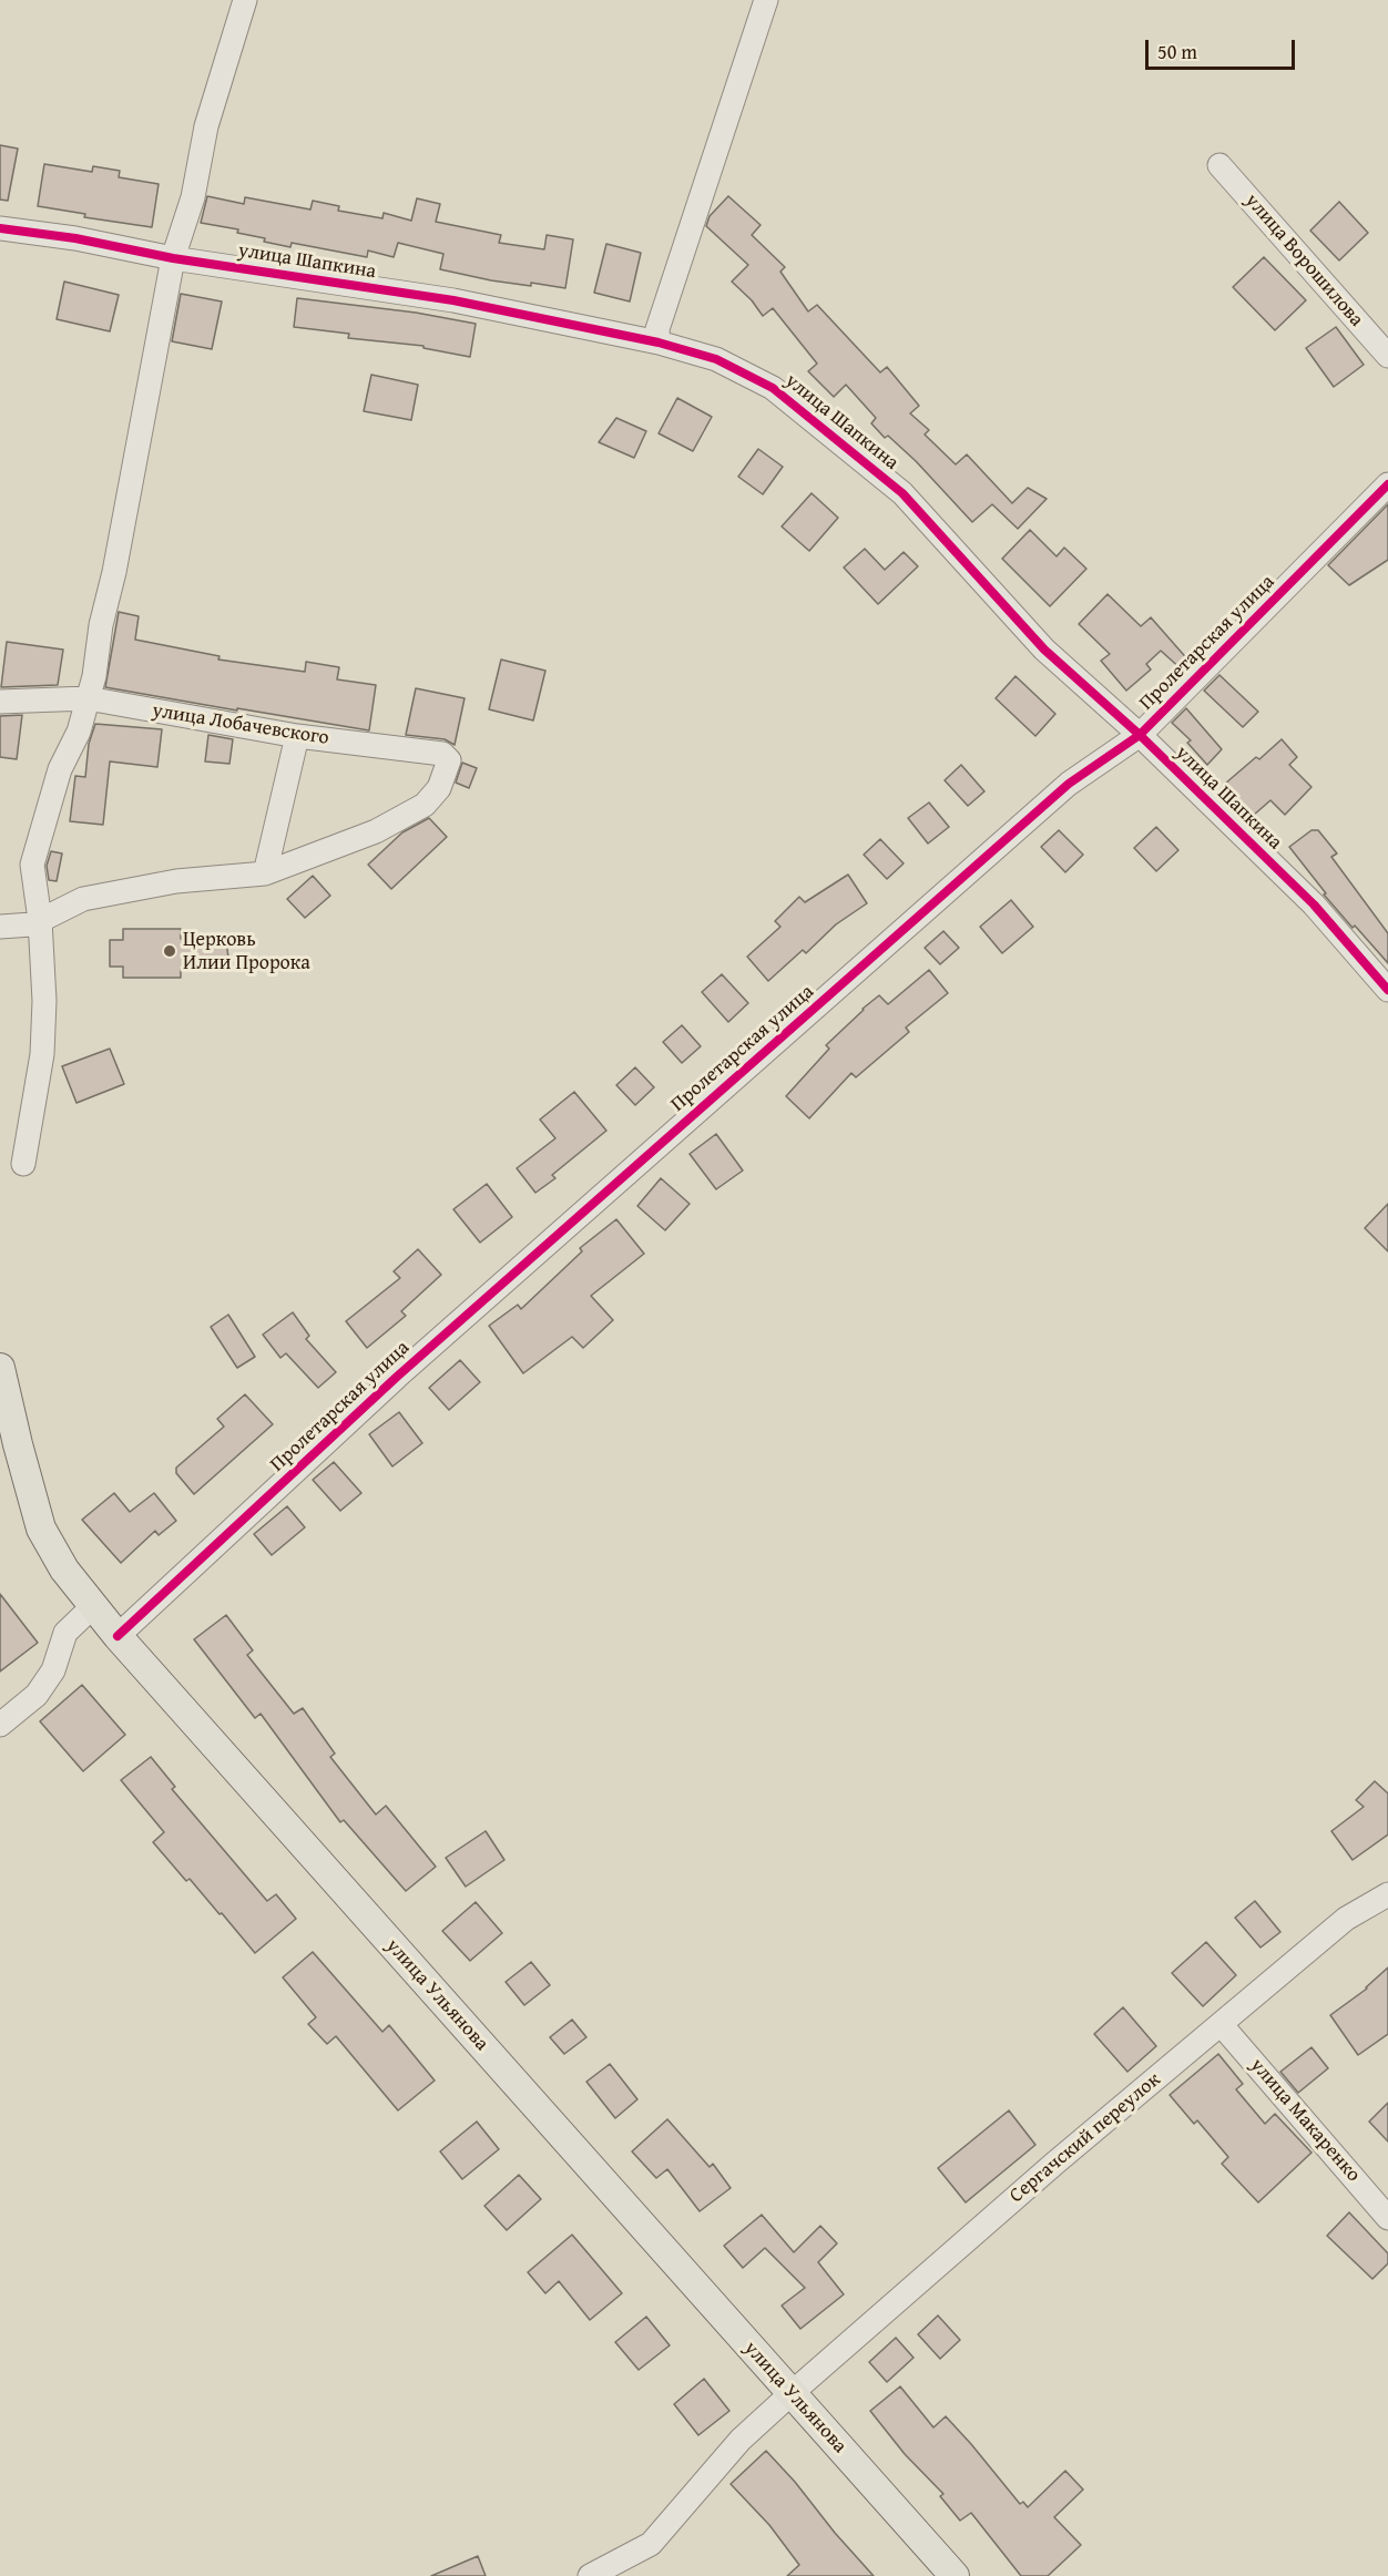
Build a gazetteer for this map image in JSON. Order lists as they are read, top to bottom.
{
  "streets": {
    "main road": ["улица Ульянова"],
    "street": [
      "улица Ворошилова",
      "улица Шапкина",
      "Пролетарская улица",
      "улица Лобачевского",
      "улица Макаренко",
      "Сергачский переулок"
    ]
  },
  "crossings": [
    ["улица Шапкина", "Пролетарская улица"],
    ["Пролетарская улица", "улица Ульянова"],
    ["улица Ульянова", "Сергачский переулок"],
    ["улица Макаренко", "Сергачский переулок"]
  ],
  "places": ["Церковь Илии Пророка"],
  "scale_bar": "50 m"
}
